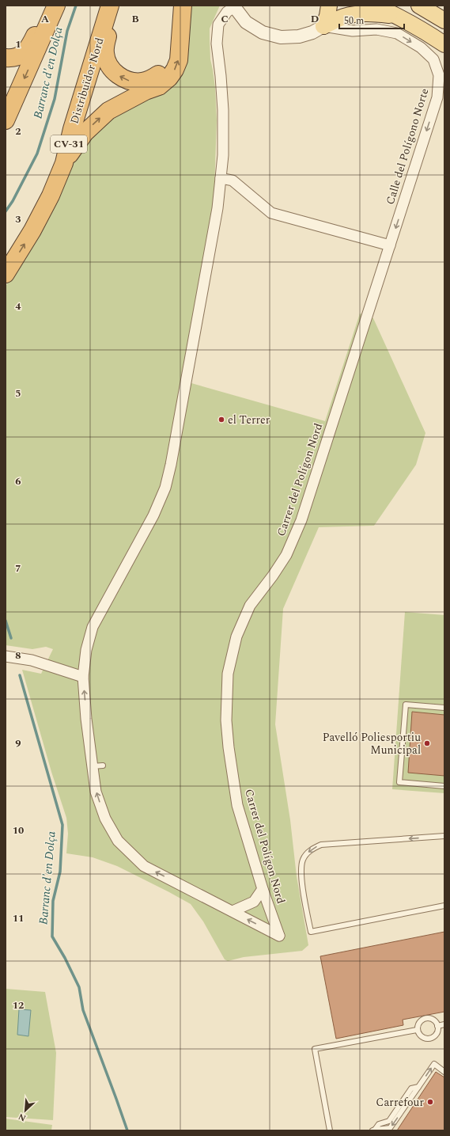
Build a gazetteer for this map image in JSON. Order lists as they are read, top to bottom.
{
  "streets": {
    "highway": ["Distribuïdor Nord", "CV-31"],
    "street": ["Calle del Polígono Norte", "Carrer del Polígon Nord"]
  },
  "crossings": [
    ["Calle del Polígono Norte", "Carrer del Polígon Nord"]
  ],
  "one_way": ["Distribuïdor Nord"],
  "water": ["Barranc d'en Dolça"],
  "places": ["el Terrer", "Pavelló Poliesportiu Municipal", "Carrefour"],
  "scale_bar": "50 m",
  "north": "bottom left",
  "grid": {
    "columns": [
      "A",
      "B",
      "C",
      "D"
    ],
    "rows": [
      "1",
      "2",
      "3",
      "4",
      "5",
      "6",
      "7",
      "8",
      "9",
      "10",
      "11",
      "12"
    ]
  }
}
